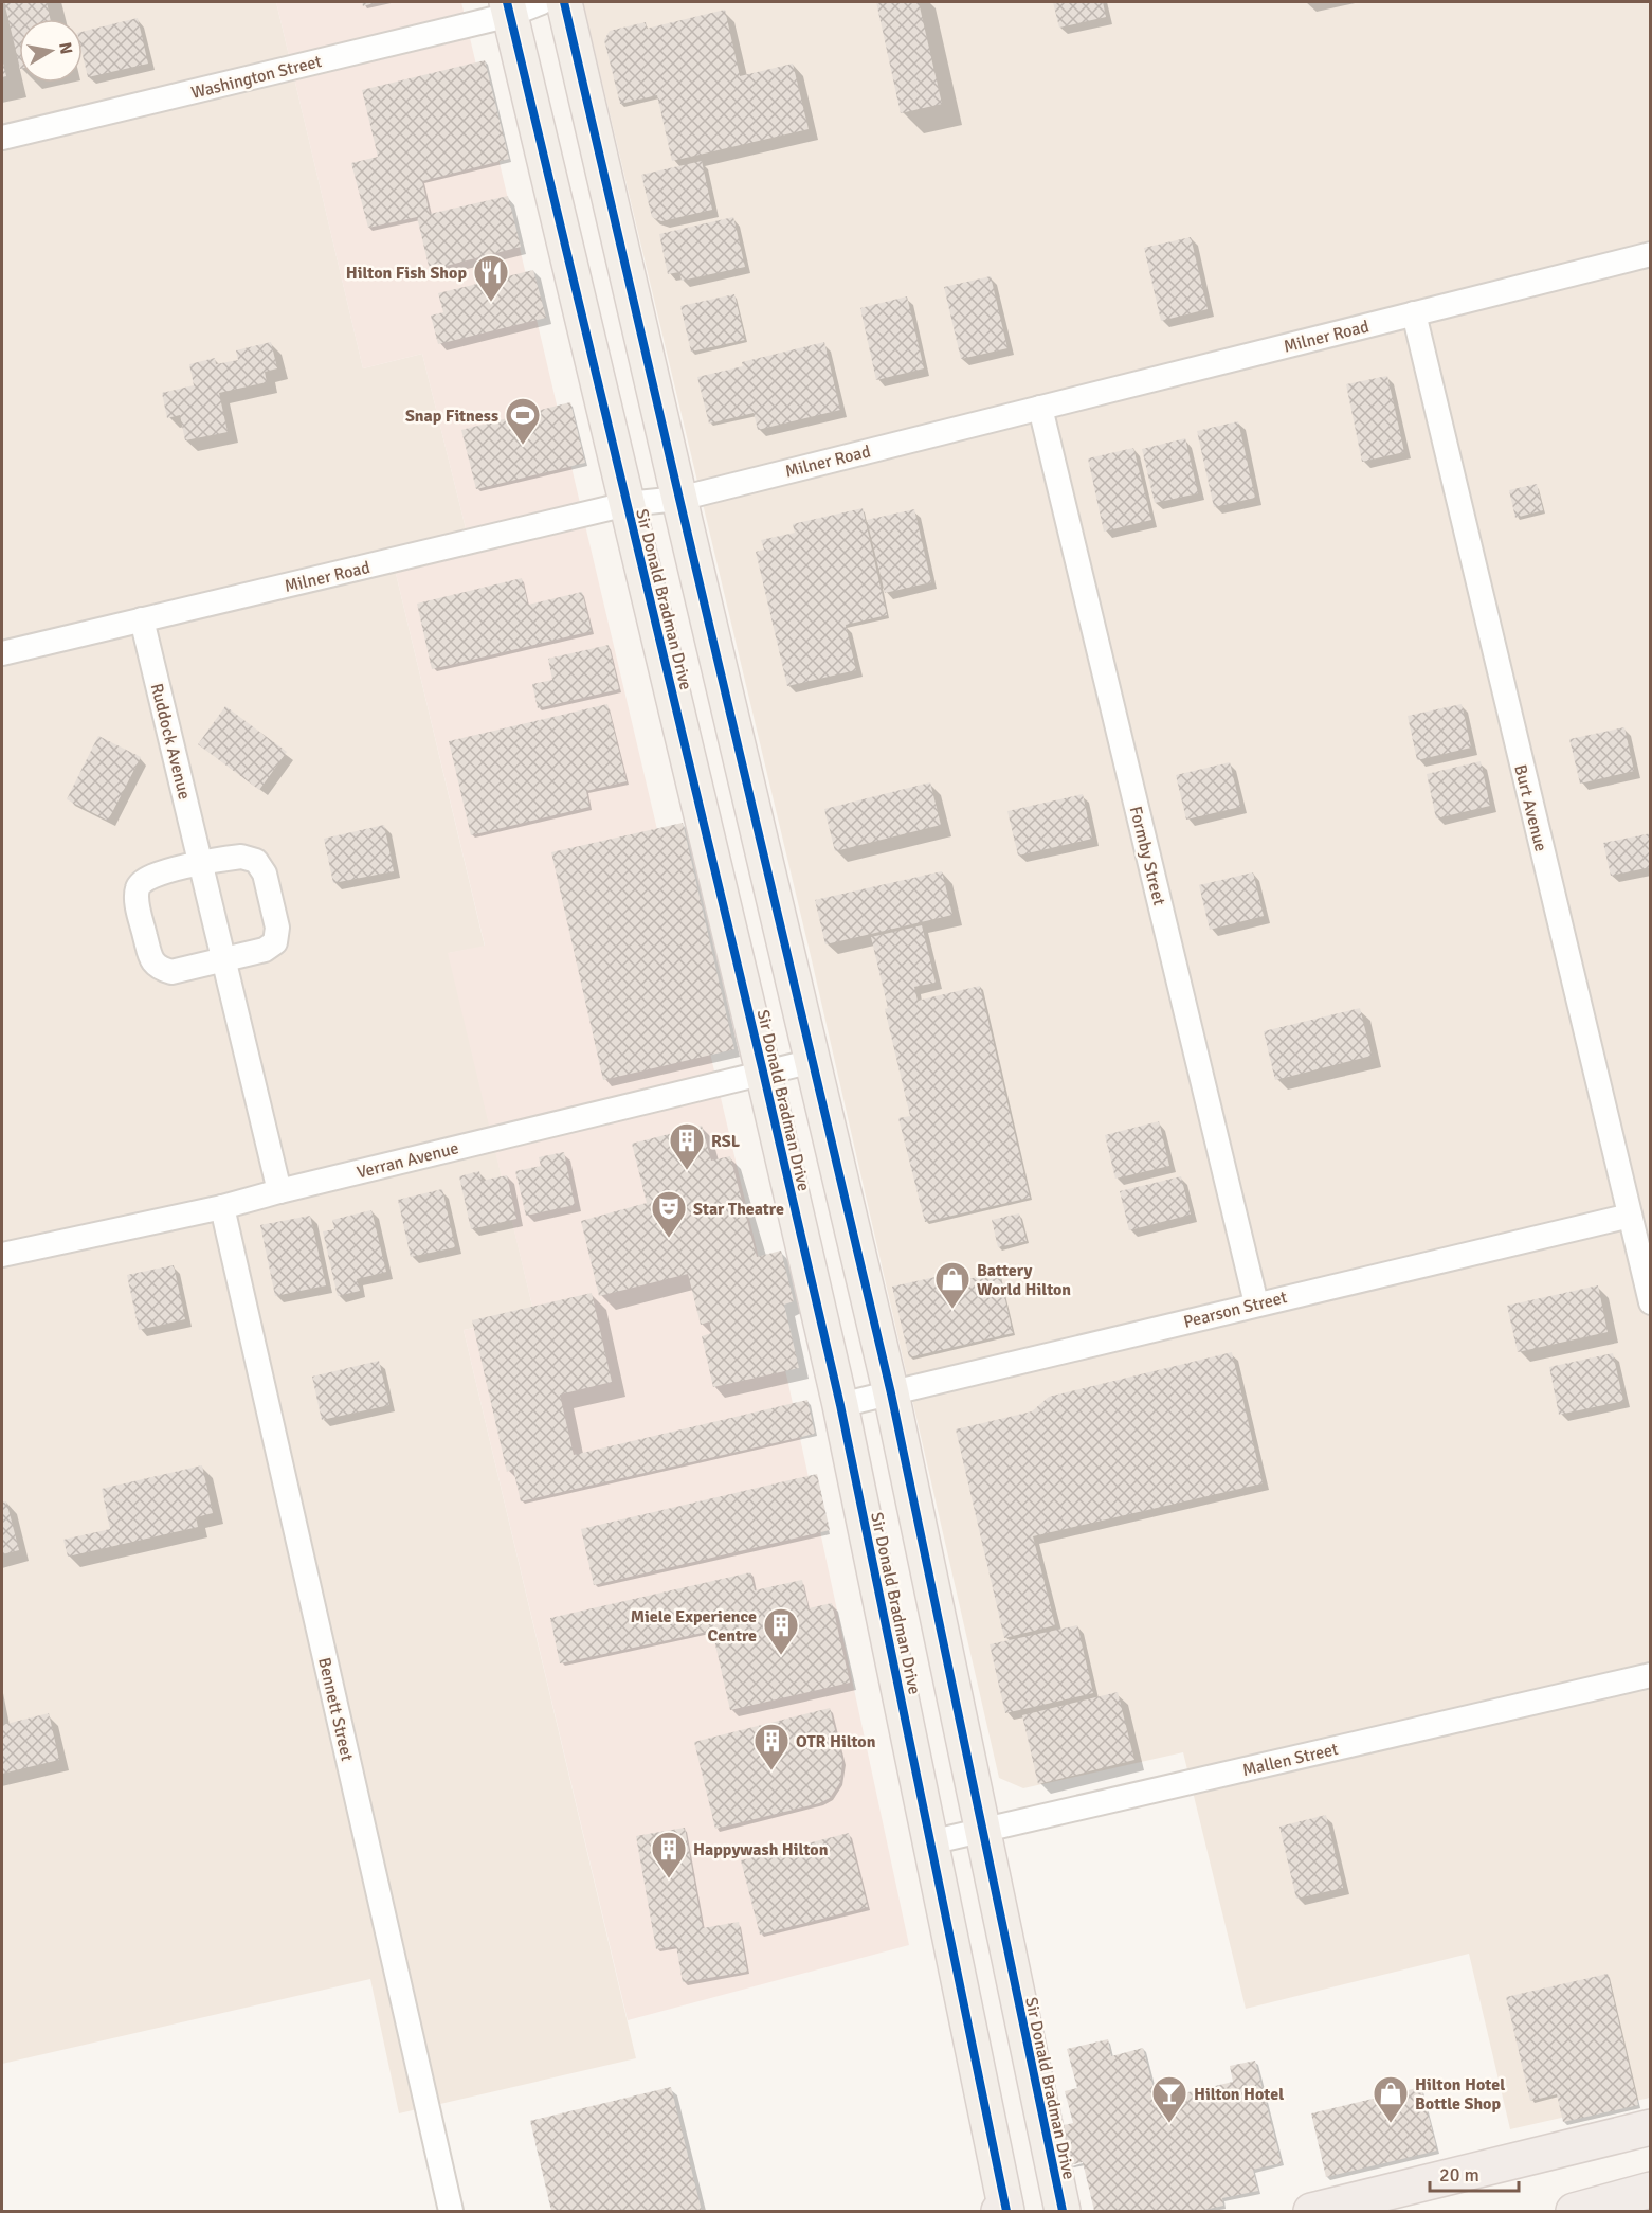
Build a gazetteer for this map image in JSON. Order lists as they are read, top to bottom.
{
  "streets": {
    "main road": ["Sir Donald Bradman Drive"],
    "street": [
      "Washington Street",
      "Milner Road",
      "Ruddock Avenue",
      "Burt Avenue",
      "Formby Street",
      "Verran Avenue",
      "Pearson Street",
      "Bennett Street",
      "Mallen Street"
    ]
  },
  "crossings": [
    ["Washington Street", "Sir Donald Bradman Drive"],
    ["Milner Road", "Sir Donald Bradman Drive"],
    ["Milner Road", "Ruddock Avenue"],
    ["Milner Road", "Burt Avenue"],
    ["Milner Road", "Formby Street"],
    ["Sir Donald Bradman Drive", "Verran Avenue"],
    ["Sir Donald Bradman Drive", "Pearson Street"],
    ["Sir Donald Bradman Drive", "Mallen Street"],
    ["Ruddock Avenue", "Verran Avenue"],
    ["Burt Avenue", "Pearson Street"],
    ["Formby Street", "Pearson Street"],
    ["Verran Avenue", "Bennett Street"]
  ],
  "places": {
    "restaurant": ["Hilton Fish Shop"],
    "sports": ["Snap Fitness"],
    "building": [
      "RSL",
      "Miele Experience Centre",
      "OTR Hilton",
      "Happywash Hilton"
    ],
    "theatre": ["Star Theatre"],
    "shop": ["Battery World Hilton", "Hilton Hotel Bottle Shop"],
    "bar": ["Hilton Hotel"]
  },
  "scale_bar": "20 m",
  "north": "right"
}
